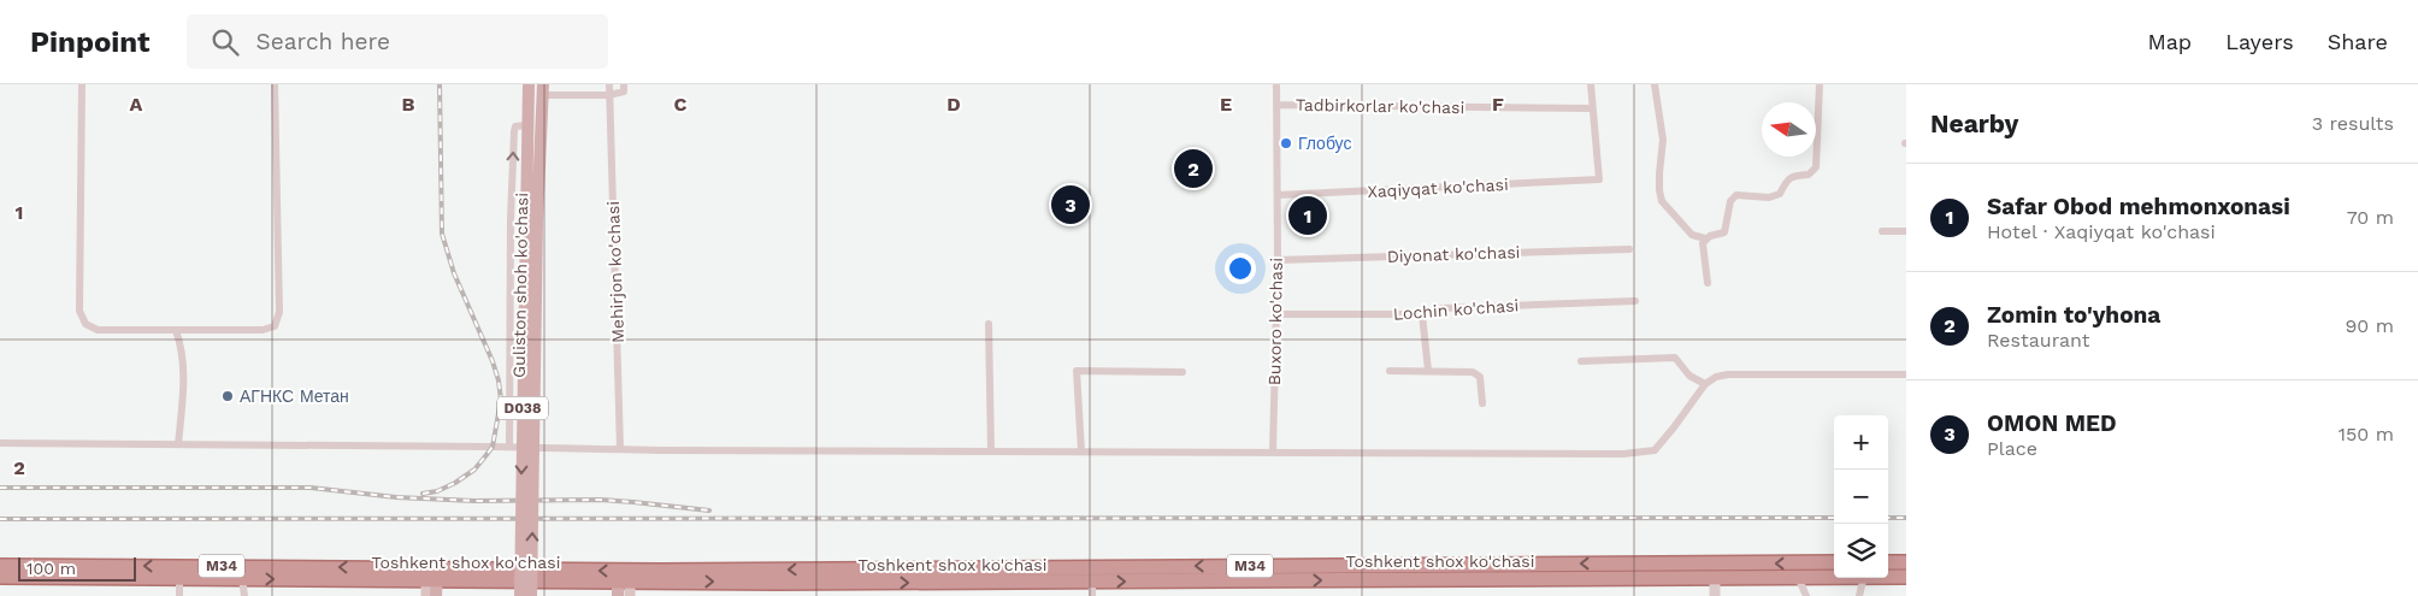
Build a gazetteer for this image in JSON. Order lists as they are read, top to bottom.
{
  "streets": {
    "highway": ["Toshkent shox ko'chasi", "M34"],
    "main road": ["Guliston shoh ko'chasi", "D038"],
    "street": [
      "Tadbirkorlar ko'chasi",
      "Xaqiyqat ko'chasi",
      "Diyonat ko'chasi",
      "Mehirjon ko'chasi",
      "Lochin ko'chasi",
      "Buxoro ko'chasi"
    ]
  },
  "crossings": [
    ["Tadbirkorlar ko'chasi", "Xaqiyqat ko'chasi"],
    ["Tadbirkorlar ko'chasi", "Buxoro ko'chasi"],
    ["Xaqiyqat ko'chasi", "Buxoro ko'chasi"],
    ["Diyonat ko'chasi", "Buxoro ko'chasi"],
    ["Lochin ko'chasi", "Buxoro ko'chasi"]
  ],
  "places": ["Глобус", "АГНКС Метан"],
  "scale_bar": "100 m",
  "north": "left",
  "page": {
    "header": "Pinpoint",
    "search": "Search here",
    "nav": ["Map", "Layers", "Share"],
    "heading": ["Nearby", "3 results"],
    "pins": ["2", "3", "1"],
    "list": [
      {
        "mark": "1",
        "name": "Safar Obod mehmonxonasi",
        "note": "Hotel · Xaqiyqat ko'chasi",
        "value": "70 m"
      },
      {
        "mark": "2",
        "name": "Zomin to'yhona",
        "note": "Restaurant",
        "value": "90 m"
      },
      {
        "mark": "3",
        "name": "OMON MED",
        "note": "Place",
        "value": "150 m"
      }
    ],
    "map_buttons": ["+", "−"],
    "scale": "100 m"
  },
  "grid": {
    "columns": [
      "A",
      "B",
      "C",
      "D",
      "E",
      "F"
    ],
    "rows": ["1", "2"]
  }
}
